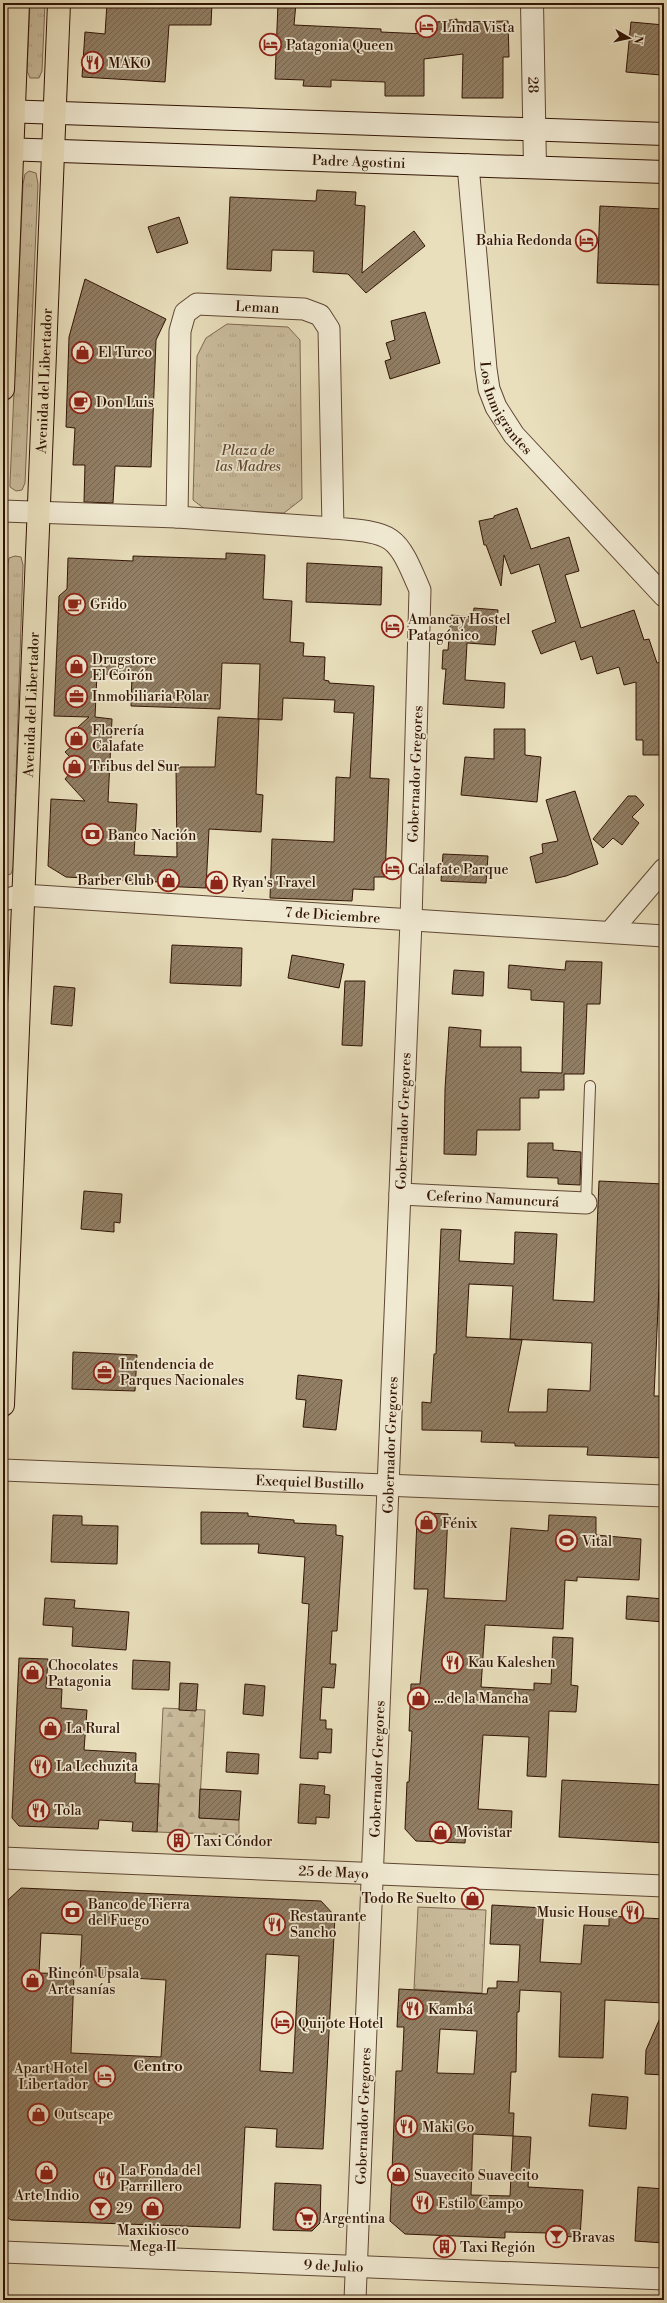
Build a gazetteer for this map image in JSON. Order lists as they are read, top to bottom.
{
  "streets": {
    "main road": ["28", "Padre Agostini", "Avenida del Libertador"],
    "street": [
      "Leman",
      "Los Inmigrantes",
      "Gobernador Gregores",
      "7 de Diciembre",
      "Ceferino Namuncurá",
      "Exequiel Bustillo",
      "25 de Mayo",
      "9 de Julio"
    ]
  },
  "crossings": [
    ["28", "Padre Agostini"],
    ["Padre Agostini", "Avenida del Libertador"],
    ["Padre Agostini", "Los Inmigrantes"],
    ["Leman", "Gobernador Gregores"],
    ["Avenida del Libertador", "7 de Diciembre"],
    ["Gobernador Gregores", "7 de Diciembre"],
    ["Gobernador Gregores", "Ceferino Namuncurá"],
    ["Gobernador Gregores", "Exequiel Bustillo"],
    ["Gobernador Gregores", "25 de Mayo"],
    ["Gobernador Gregores", "9 de Julio"]
  ],
  "districts": ["Centro"],
  "parks": ["Plaza de las Madres"],
  "places": {
    "hotel": [
      "Linda Vista",
      "Patagonia Queen",
      "Bahia Redonda",
      "Amancay Hostel Patagónico",
      "Calafate Parque",
      "Quijote Hotel",
      "Apart Hotel Libertador"
    ],
    "restaurant": [
      "MAKO",
      "Kau Kaleshen",
      "La Lechuzita",
      "Tola",
      "Music House",
      "Restaurante Sancho",
      "Kambá",
      "Maki Go",
      "La Fonda del Parrillero",
      "Estilo Campo"
    ],
    "shop": [
      "El Turco",
      "Drugstore El Coirón",
      "Florería Calafate",
      "Tribus del Sur",
      "Barber Club",
      "Ryan's Travel",
      "Fénix",
      "Chocolates Patagonia",
      "... de la Mancha",
      "La Rural",
      "Movistar",
      "Todo Re Suelto",
      "Rincón Upsala Artesanías",
      "Outscape",
      "Arte Indio",
      "Suavecito Suavecito",
      "Maxikiosco Mega II"
    ],
    "cafe": ["Don Luis", "Grido"],
    "office": ["Inmobiliaria Polar", "Intendencia de Parques Nacionales"],
    "bank": ["Banco Nación", "Banco de Tierra del Fuego"],
    "sports": ["Vital"],
    "building": ["Taxi Cóndor", "Taxi Región"],
    "bar": ["29", "Bravas"],
    "supermarket": ["Argentina"]
  },
  "north": "right"
}
